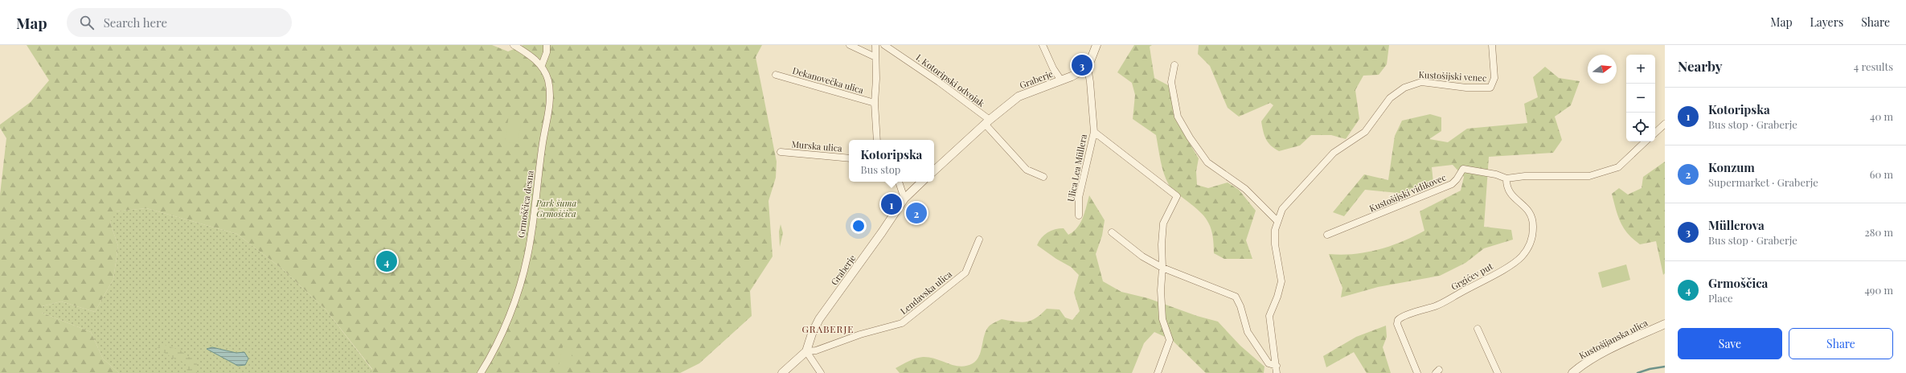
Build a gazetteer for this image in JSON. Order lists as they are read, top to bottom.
{
  "streets": {
    "street": [
      "Kustošijski venec",
      "Graberje",
      "Dekanovečka ulica",
      "I. Kotoripski odvojak",
      "Murska ulica",
      "Ulica Lea Müllera",
      "Kustošijski vidikovec",
      "Grmoščica desna",
      "Grgićev put",
      "Lendavska ulica",
      "Kustošijanska ulica"
    ]
  },
  "crossings": [
    ["Graberje", "I. Kotoripski odvojak"],
    ["Graberje", "Ulica Lea Müllera"],
    ["Graberje", "Lendavska ulica"],
    ["Kustošijski vidikovec", "Grgićev put"]
  ],
  "districts": ["GRABERJE"],
  "parks": ["Park šuma Grmoščica"],
  "north": "right",
  "page": {
    "header": "Map",
    "search": "Search here",
    "nav": ["Map", "Layers", "Share"],
    "heading": ["Nearby", "4 results"],
    "pins": [
      "3",
      "1",
      "2",
      "4"
    ],
    "map_buttons": ["+", "−"],
    "list": [
      {
        "mark": "1",
        "name": "Kotoripska",
        "note": "Bus stop · Graberje",
        "value": "40 m"
      },
      {
        "mark": "2",
        "name": "Konzum",
        "note": "Supermarket · Graberje",
        "value": "60 m"
      },
      {
        "mark": "3",
        "name": "Müllerova",
        "note": "Bus stop · Graberje",
        "value": "280 m"
      },
      {
        "mark": "4",
        "name": "Grmoščica",
        "note": "Place",
        "value": "490 m"
      }
    ],
    "popup": ["Kotoripska", "Bus stop"],
    "buttons": ["Save", "Share"]
  }
}
